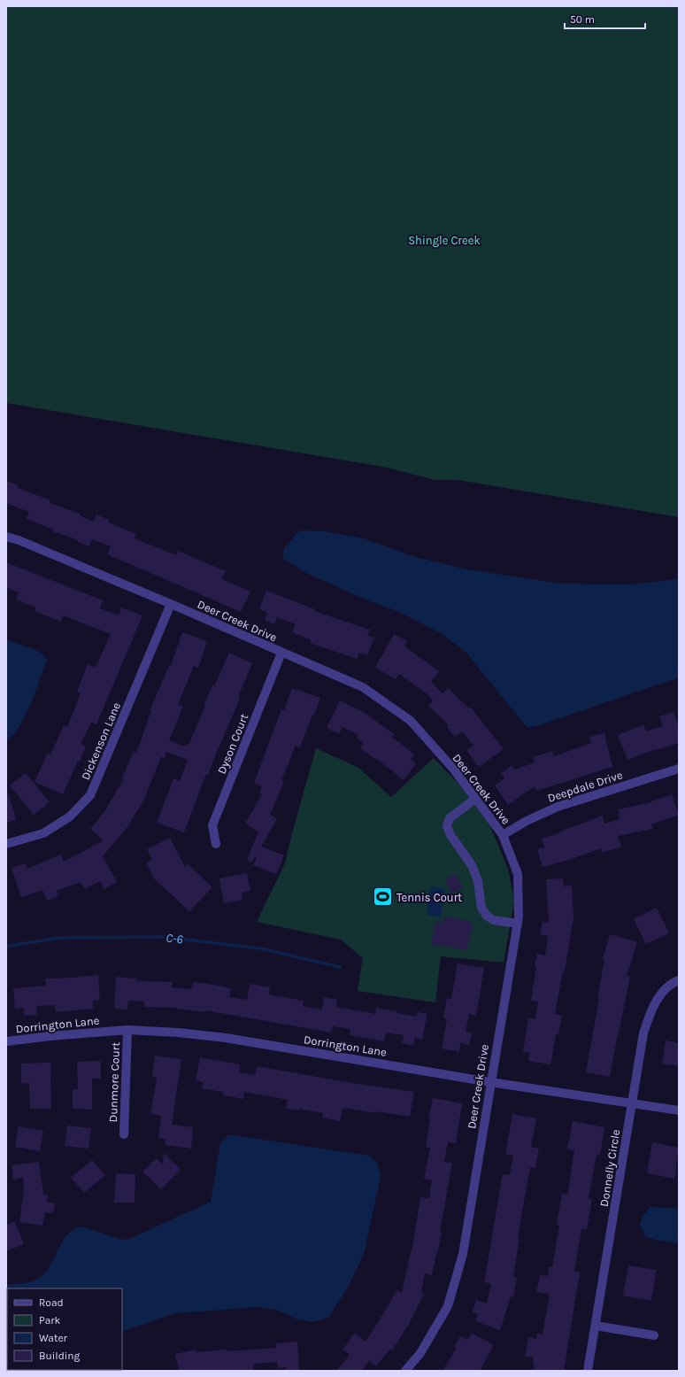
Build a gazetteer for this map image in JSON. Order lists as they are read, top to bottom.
{
  "streets": {
    "street": [
      "Deer Creek Drive",
      "Dickenson Lane",
      "Dyson Court",
      "Deepdale Drive",
      "Dorrington Lane",
      "Dunmore Court",
      "Donnelly Circle"
    ]
  },
  "crossings": [
    ["Deer Creek Drive", "Dickenson Lane"],
    ["Deer Creek Drive", "Dyson Court"],
    ["Deer Creek Drive", "Deepdale Drive"],
    ["Deer Creek Drive", "Dorrington Lane"],
    ["Dorrington Lane", "Dunmore Court"],
    ["Dorrington Lane", "Donnelly Circle"]
  ],
  "water": ["C-6"],
  "parks": ["Shingle Creek"],
  "places": {
    "sports": ["Tennis Court"]
  },
  "legend": [
    "Road",
    "Park",
    "Water",
    "Building"
  ],
  "scale_bar": "50 m"
}
